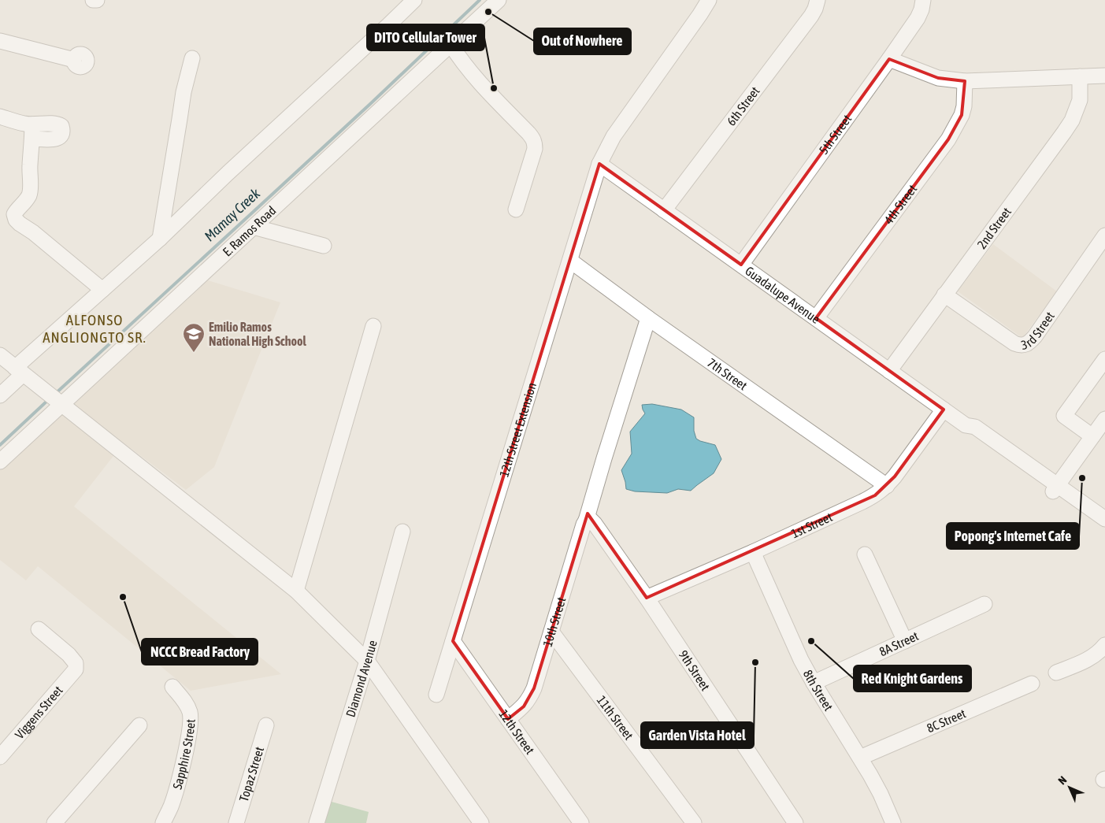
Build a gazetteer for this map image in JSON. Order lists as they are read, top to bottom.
{
  "streets": {
    "street": [
      "6th Street",
      "5th Street",
      "4th Street",
      "2nd Street",
      "E. Ramos Road",
      "Guadalupe Avenue",
      "3rd Street",
      "7th Street",
      "12th Street Extension",
      "1st Street",
      "10th Street",
      "8A Street",
      "9th Street",
      "Diamond Avenue",
      "8th Street",
      "Viggens Street",
      "11th Street",
      "8C Street",
      "12th Street",
      "Sapphire Street",
      "Topaz Street"
    ]
  },
  "crossings": [
    ["6th Street", "Guadalupe Avenue"],
    ["5th Street", "Guadalupe Avenue"],
    ["4th Street", "Guadalupe Avenue"],
    ["2nd Street", "Guadalupe Avenue"],
    ["2nd Street", "3rd Street"],
    ["Guadalupe Avenue", "12th Street Extension"],
    ["Guadalupe Avenue", "1st Street"],
    ["7th Street", "12th Street Extension"],
    ["7th Street", "1st Street"],
    ["7th Street", "10th Street"],
    ["12th Street Extension", "12th Street"],
    ["1st Street", "9th Street"],
    ["1st Street", "8th Street"],
    ["10th Street", "9th Street"],
    ["10th Street", "11th Street"],
    ["10th Street", "12th Street"],
    ["8A Street", "8th Street"],
    ["8th Street", "8C Street"]
  ],
  "districts": ["ALFONSO ANGLIONGTO SR."],
  "water": ["Mamay Creek"],
  "places": {
    "other": [
      "Out of Nowhere",
      "DITO Cellular Tower",
      "Popong's Internet Cafe",
      "NCCC Bread Factory",
      "Red Knight Gardens",
      "Garden Vista Hotel"
    ],
    "school or university": ["Emilio Ramos National High School"]
  },
  "north": "top left"
}
